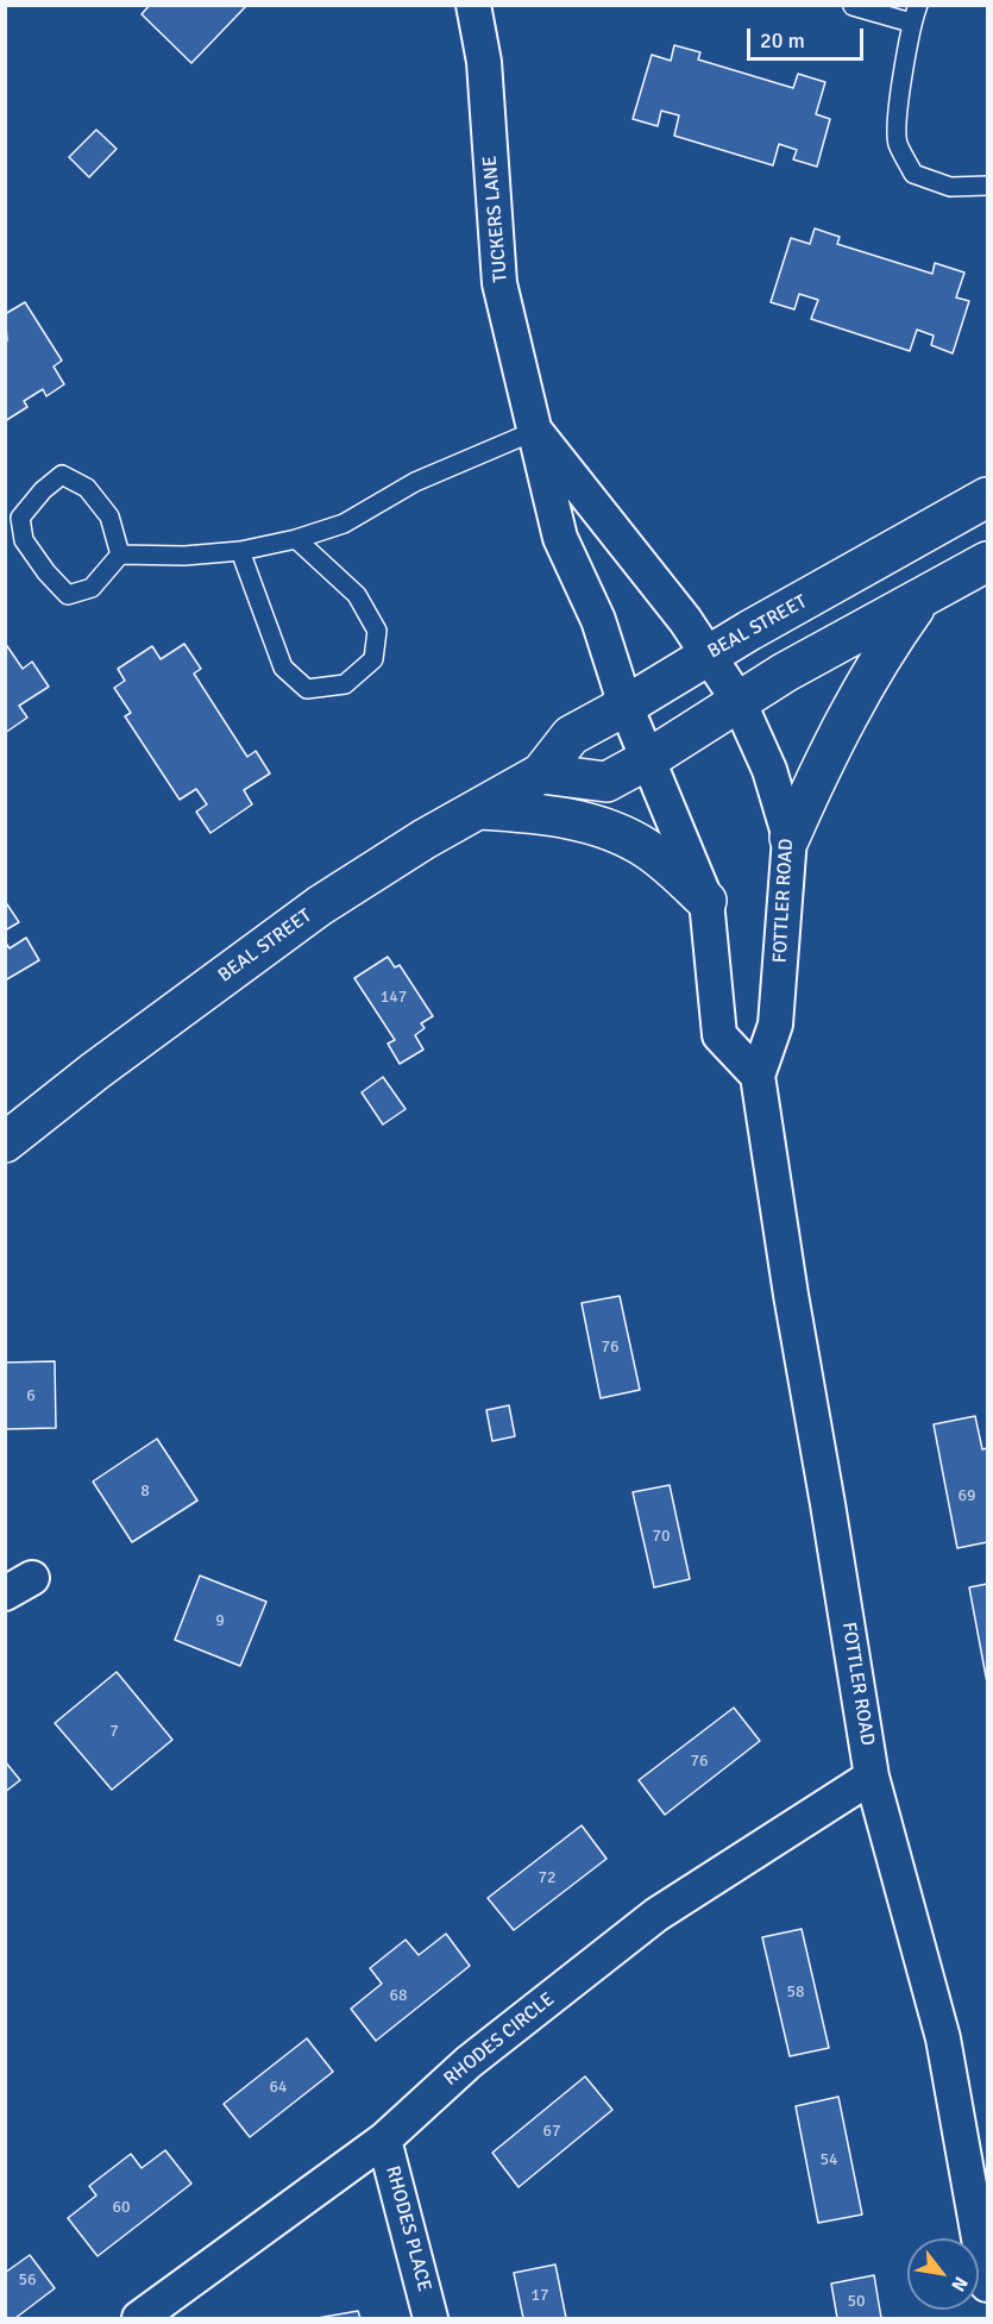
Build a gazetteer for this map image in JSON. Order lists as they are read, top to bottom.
{
  "streets": {
    "street": [
      "TUCKERS LANE",
      "BEAL STREET",
      "FOTTLER ROAD",
      "RHODES CIRCLE",
      "RHODES PLACE"
    ]
  },
  "crossings": [
    ["TUCKERS LANE", "BEAL STREET"],
    ["TUCKERS LANE", "FOTTLER ROAD"],
    ["BEAL STREET", "FOTTLER ROAD"],
    ["FOTTLER ROAD", "RHODES CIRCLE"],
    ["RHODES CIRCLE", "RHODES PLACE"]
  ],
  "house_numbers": [
    "147",
    "76",
    "6",
    "8",
    "69",
    "70",
    "9",
    "7",
    "76",
    "72",
    "58",
    "68",
    "64",
    "67",
    "54",
    "60",
    "56",
    "17",
    "50"
  ],
  "scale_bar": "20 m",
  "north": "bottom right"
}
